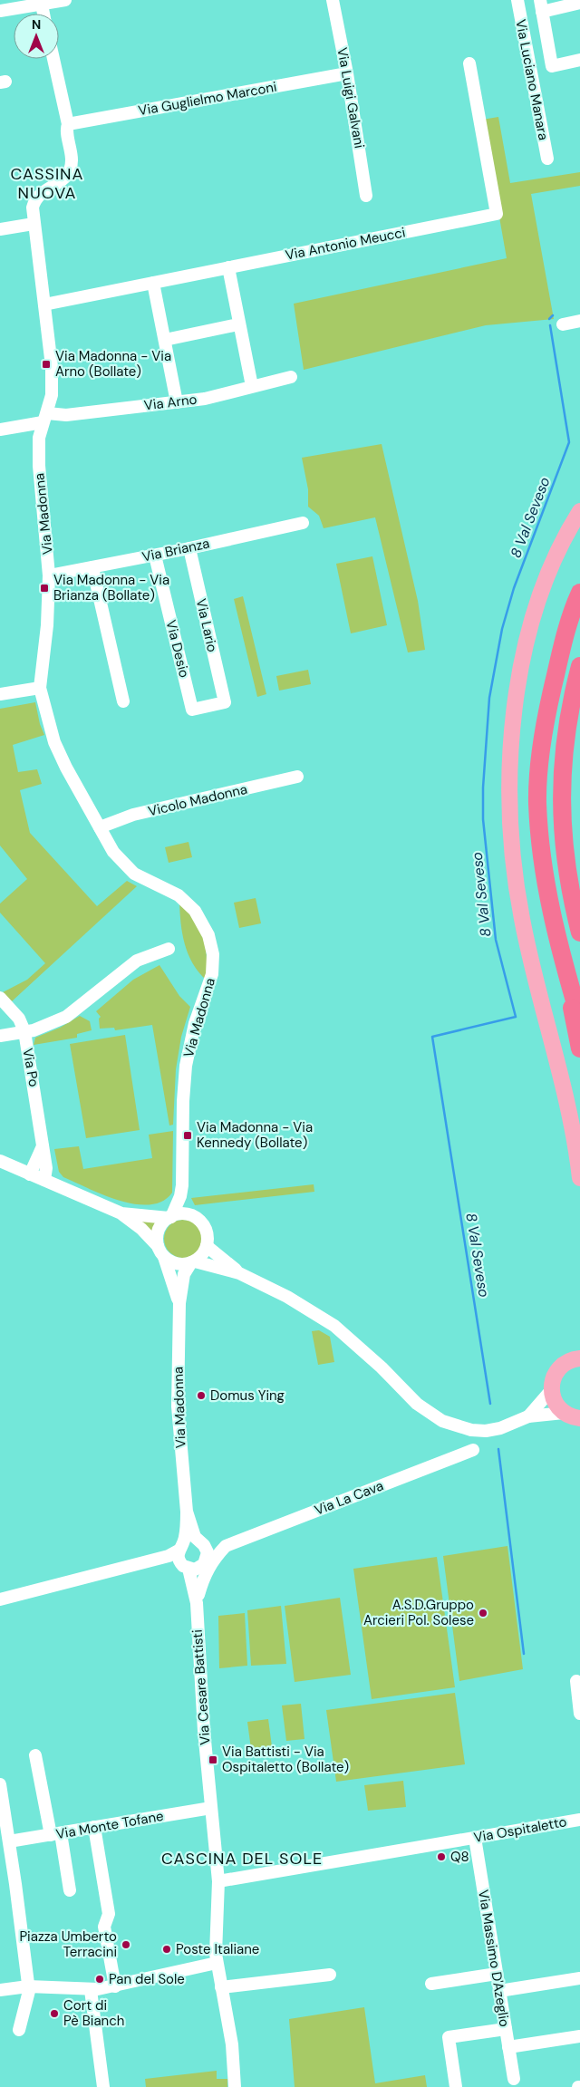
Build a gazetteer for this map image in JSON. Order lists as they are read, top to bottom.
{
  "streets": {
    "street": [
      "Via Luciano Manara",
      "Via Luigi Galvani",
      "Via Guglielmo Marconi",
      "Via Antonio Meucci",
      "Via Arno",
      "Via Madonna",
      "Via Brianza",
      "Via Lario",
      "Via Desio",
      "Vicolo Madonna",
      "Via Po",
      "Via La Cava",
      "Via Cesare Battisti",
      "Via Monte Tofane",
      "Via Ospitaletto",
      "Via Massimo D'Azeglio"
    ]
  },
  "crossings": [
    ["Via Luigi Galvani", "Via Guglielmo Marconi"],
    ["Via Guglielmo Marconi", "Via Madonna"],
    ["Via Antonio Meucci", "Via Madonna"],
    ["Via Arno", "Via Madonna"],
    ["Via Madonna", "Via Brianza"],
    ["Via Madonna", "Vicolo Madonna"],
    ["Via Brianza", "Via Lario"],
    ["Via Brianza", "Via Desio"],
    ["Via Lario", "Via Desio"],
    ["Via La Cava", "Via Cesare Battisti"],
    ["Via Cesare Battisti", "Via Monte Tofane"],
    ["Via Cesare Battisti", "Via Ospitaletto"],
    ["Via Ospitaletto", "Via Massimo D'Azeglio"]
  ],
  "districts": ["CASSINA NUOVA", "CASCINA DEL SOLE"],
  "water": ["8 Val Seveso"],
  "places": {
    "transit": [
      "Via Madonna - Via Arno (Bollate)",
      "Via Madonna - Via Brianza (Bollate)",
      "Via Madonna - Via Kennedy (Bollate)",
      "Via Battisti - Via Ospitaletto (Bollate)"
    ],
    "other": [
      "Domus Ying",
      "A.S.D.Gruppo Arcieri Pol. Solese",
      "Q8",
      "Piazza Umberto Terracini",
      "Poste Italiane",
      "Pan del Sole",
      "Cort di Pè Bianch"
    ]
  },
  "north": "top"
}
